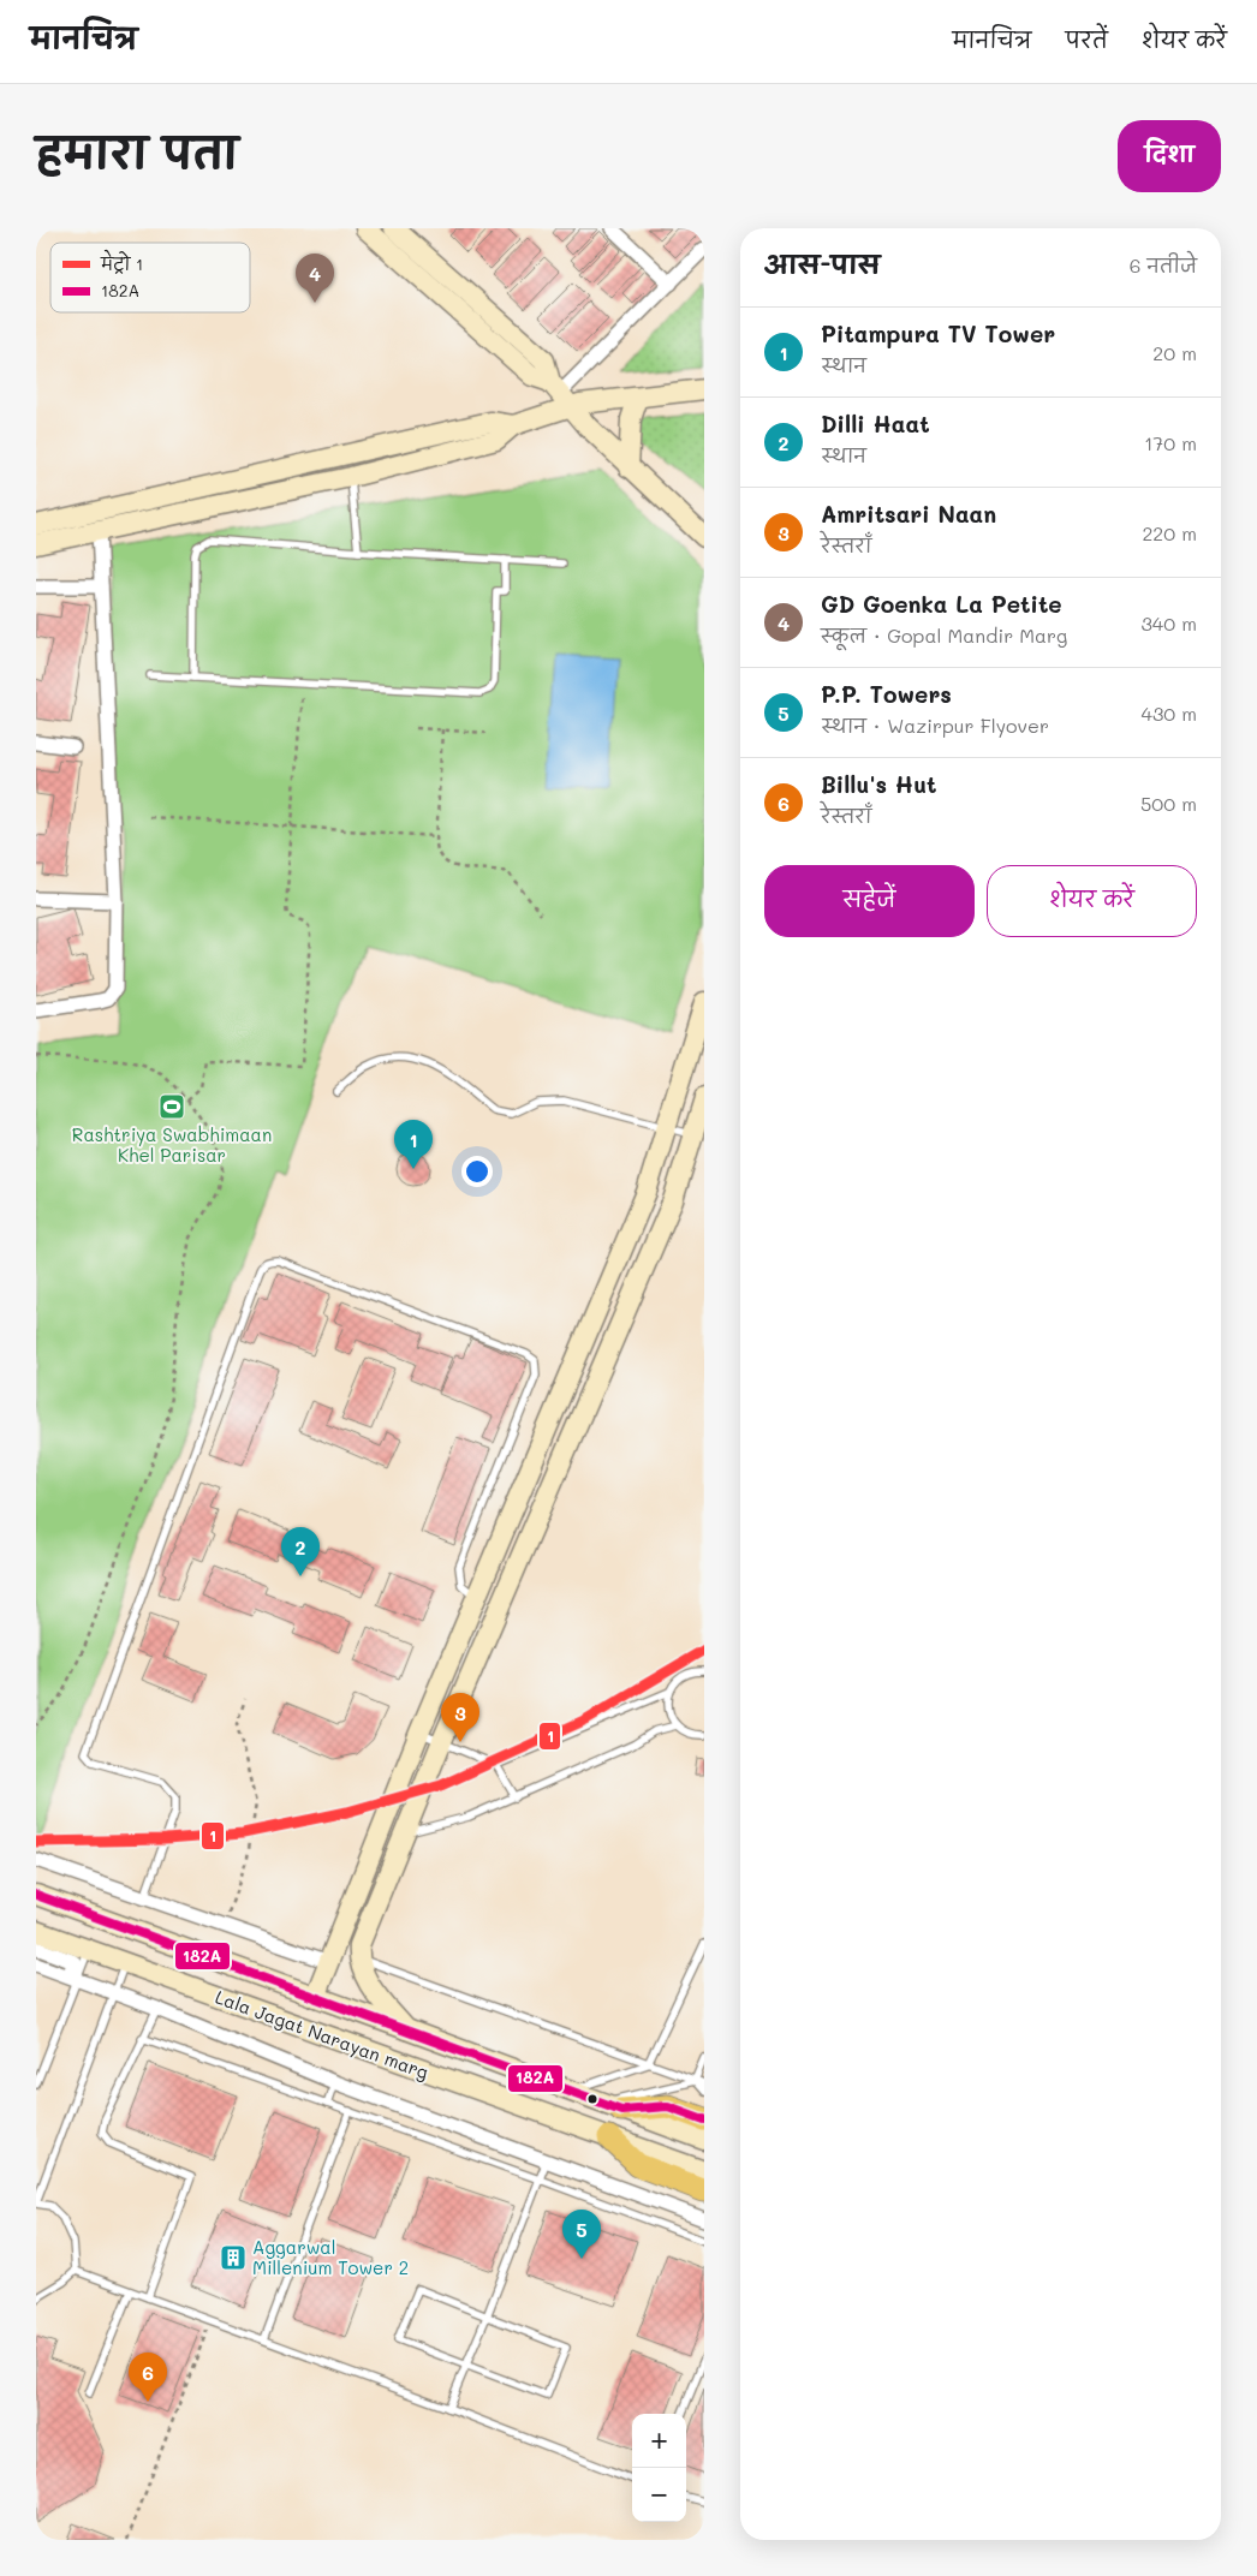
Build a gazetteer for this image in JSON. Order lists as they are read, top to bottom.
{
  "streets": {
    "street": ["Lala Jagat Narayan marg"]
  },
  "places": {
    "sports": ["Rashtriya Swabhimaan Khel Parisar"],
    "building": ["Aggarwal Millenium Tower 2"]
  },
  "lines": ["metro line 1", "transit line 182A"],
  "legend": ["मेट्रो 1", "182A"],
  "page": {
    "header": "मानचित्र",
    "nav": ["मानचित्र", "परतें", "शेयर करें"],
    "title": "हमारा पता",
    "buttons": [
      "दिशा",
      ["सहेजें", "शेयर करें"]
    ],
    "heading": ["आस-पास", "6 नतीजे"],
    "pins": [
      "4",
      "1",
      "2",
      "3",
      "5",
      "6"
    ],
    "list": [
      {
        "mark": "1",
        "name": "Pitampura TV Tower",
        "note": "स्थान",
        "value": "20 m"
      },
      {
        "mark": "2",
        "name": "Dilli Haat",
        "note": "स्थान",
        "value": "170 m"
      },
      {
        "mark": "3",
        "name": "Amritsari Naan",
        "note": "रेस्तराँ",
        "value": "220 m"
      },
      {
        "mark": "4",
        "name": "GD Goenka La Petite",
        "note": "स्कूल · Gopal Mandir Marg",
        "value": "340 m"
      },
      {
        "mark": "5",
        "name": "P.P. Towers",
        "note": "स्थान · Wazirpur Flyover",
        "value": "430 m"
      },
      {
        "mark": "6",
        "name": "Billu's Hut",
        "note": "रेस्तराँ",
        "value": "500 m"
      }
    ],
    "map_buttons": ["+", "−"]
  }
}
